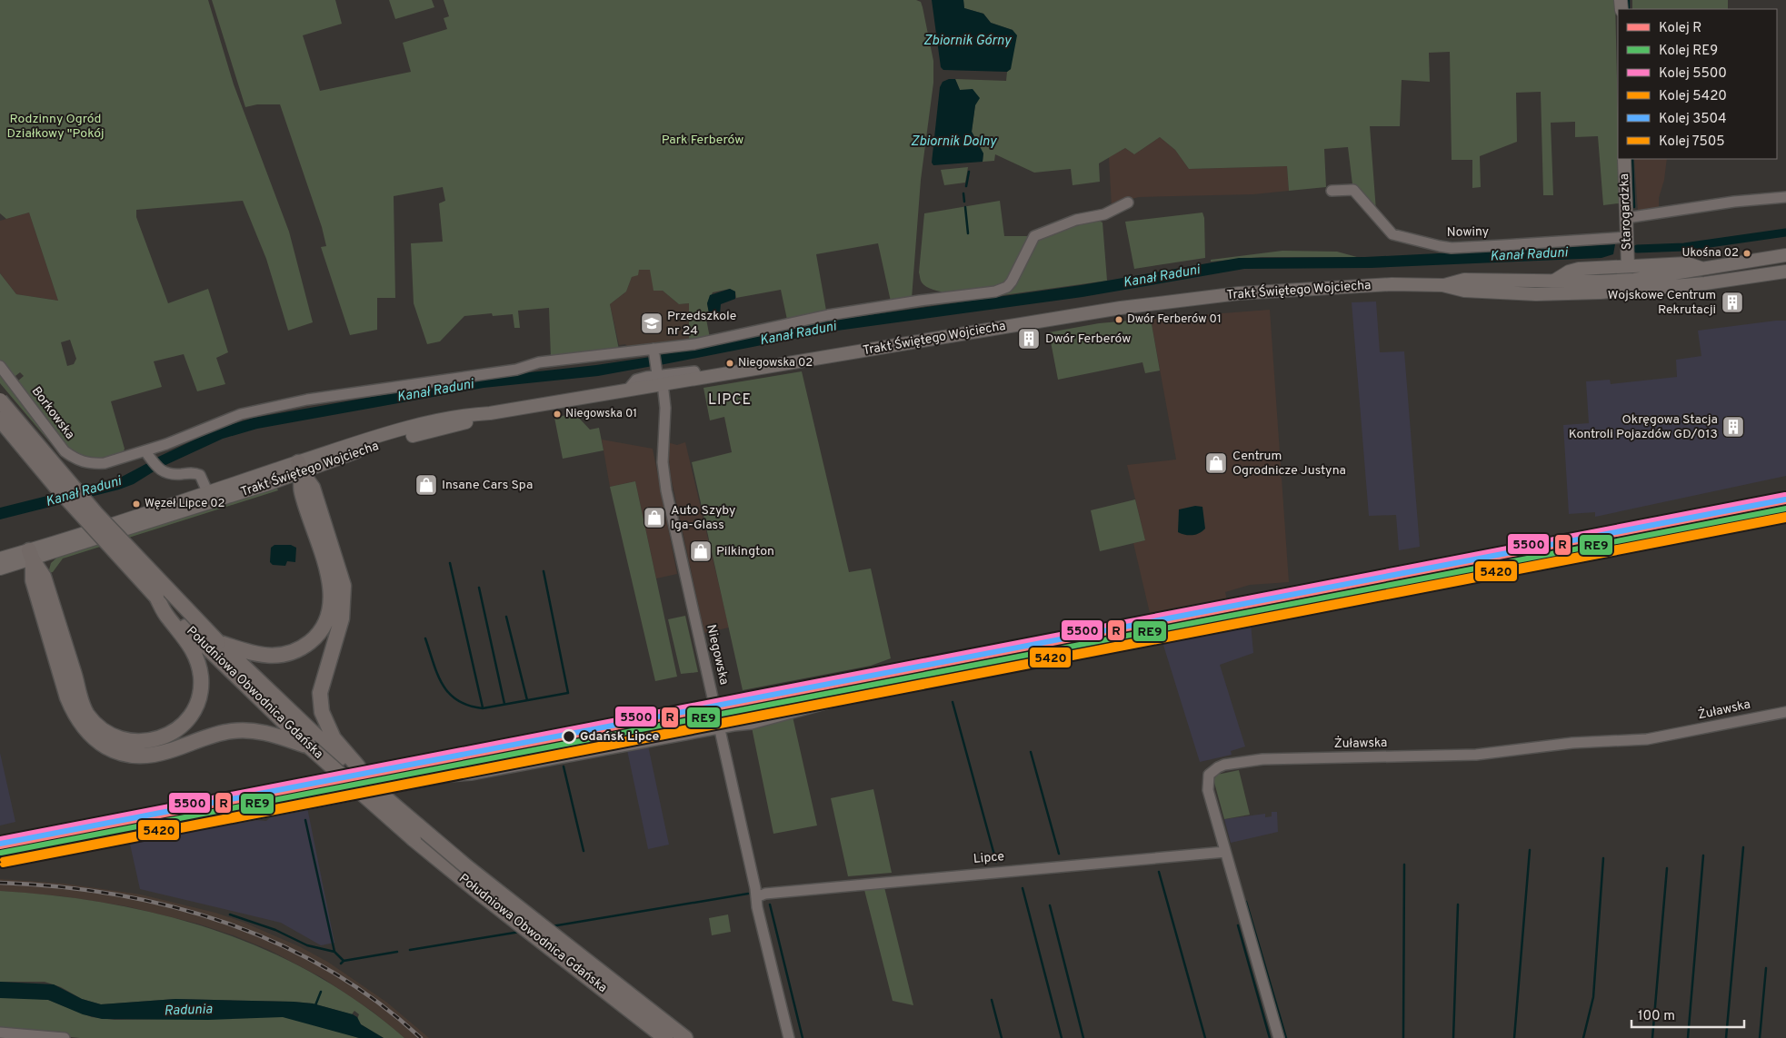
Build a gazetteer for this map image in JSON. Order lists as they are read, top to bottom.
{
  "streets": {
    "highway": ["Południowa Obwodnica Gdańska"],
    "main road": ["Starogardzka", "Trakt Świętego Wojciecha"],
    "street": [
      "Nowiny",
      "Borkowska",
      "Niegowska",
      "Żuławska",
      "Lipce"
    ]
  },
  "crossings": [
    ["Starogardzka", "Nowiny"],
    ["Starogardzka", "Trakt Świętego Wojciecha"],
    ["Trakt Świętego Wojciecha", "Niegowska"],
    ["Niegowska", "Lipce"],
    ["Żuławska", "Lipce"]
  ],
  "districts": ["LIPCE"],
  "water": [
    "Zbiornik Górny",
    "Zbiornik Dolny",
    "Kanał Raduni",
    "Radunia"
  ],
  "parks": ["Rodzinny Ogród Działkowy \"Pokój", "Park Ferberów"],
  "places": {
    "other": [
      "Ukośna 02",
      "Dwór Ferberów 01",
      "Niegowska 02",
      "Niegowska 01",
      "Węzeł Lipce 02",
      "Gdańsk Lipce"
    ],
    "building": ["Wojskowe Centrum Rekrutacji", "Dwór Ferberów", "Okręgowa Stacja Kontroli Pojazdów GD/013"],
    "school or university": ["Przedszkole nr 24"],
    "shop": [
      "Centrum Ogrodnicze Justyna",
      "Insane Cars Spa",
      "Auto Szyby Iga-Glass",
      "Pilkington"
    ]
  },
  "lines": [
    "rail line 5500",
    "rail line 3504",
    "rail line R",
    "rail line RE9",
    "rail line 5420",
    "rail line 7505"
  ],
  "legend": [
    "Kolej R",
    "Kolej RE9",
    "Kolej 5500",
    "Kolej 5420",
    "Kolej 3504",
    "Kolej 7505"
  ],
  "scale_bar": "100 m"
}
